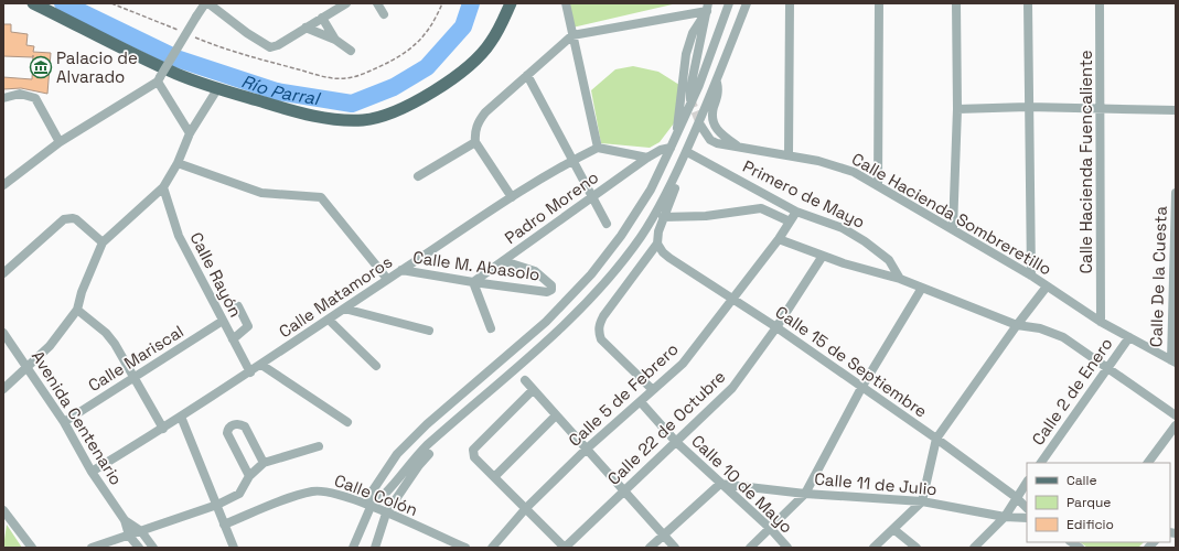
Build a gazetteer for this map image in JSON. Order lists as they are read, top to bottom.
{
  "streets": {
    "street": [
      "Calle Hacienda Fuencaliente",
      "Primero de Mayo",
      "Padro Moreno",
      "Calle Hacienda Sombreretillo",
      "Calle M. Abasolo",
      "Calle Rayón",
      "Calle De la Cuesta",
      "Calle Matamoros",
      "Calle Mariscal",
      "Calle 15 de Septiembre",
      "Calle 2 de Enero",
      "Calle 5 de Febrero",
      "Avenida Centenario",
      "Calle 22 de Octubre",
      "Calle 10 de Mayo",
      "Calle 11 de Julio",
      "Calle Colón"
    ]
  },
  "crossings": [
    ["Calle Hacienda Fuencaliente", "Calle Hacienda Sombreretillo"],
    ["Primero de Mayo", "Calle 5 de Febrero"],
    ["Padro Moreno", "Calle M. Abasolo"],
    ["Calle Hacienda Sombreretillo", "Calle De la Cuesta"],
    ["Calle Hacienda Sombreretillo", "Calle 2 de Enero"],
    ["Calle M. Abasolo", "Calle Matamoros"],
    ["Calle Rayón", "Calle Matamoros"],
    ["Calle Rayón", "Calle Mariscal"],
    ["Calle Matamoros", "Avenida Centenario"],
    ["Calle Mariscal", "Avenida Centenario"],
    ["Calle 15 de Septiembre", "Calle 5 de Febrero"],
    ["Calle 15 de Septiembre", "Calle 22 de Octubre"],
    ["Calle 5 de Febrero", "Calle 10 de Mayo"],
    ["Calle 22 de Octubre", "Calle 10 de Mayo"],
    ["Calle 10 de Mayo", "Calle 11 de Julio"]
  ],
  "water": ["Río Parral"],
  "places": {
    "museum": ["Palacio de Alvarado"]
  },
  "legend": ["Calle", "Parque", "Edificio"]
}
